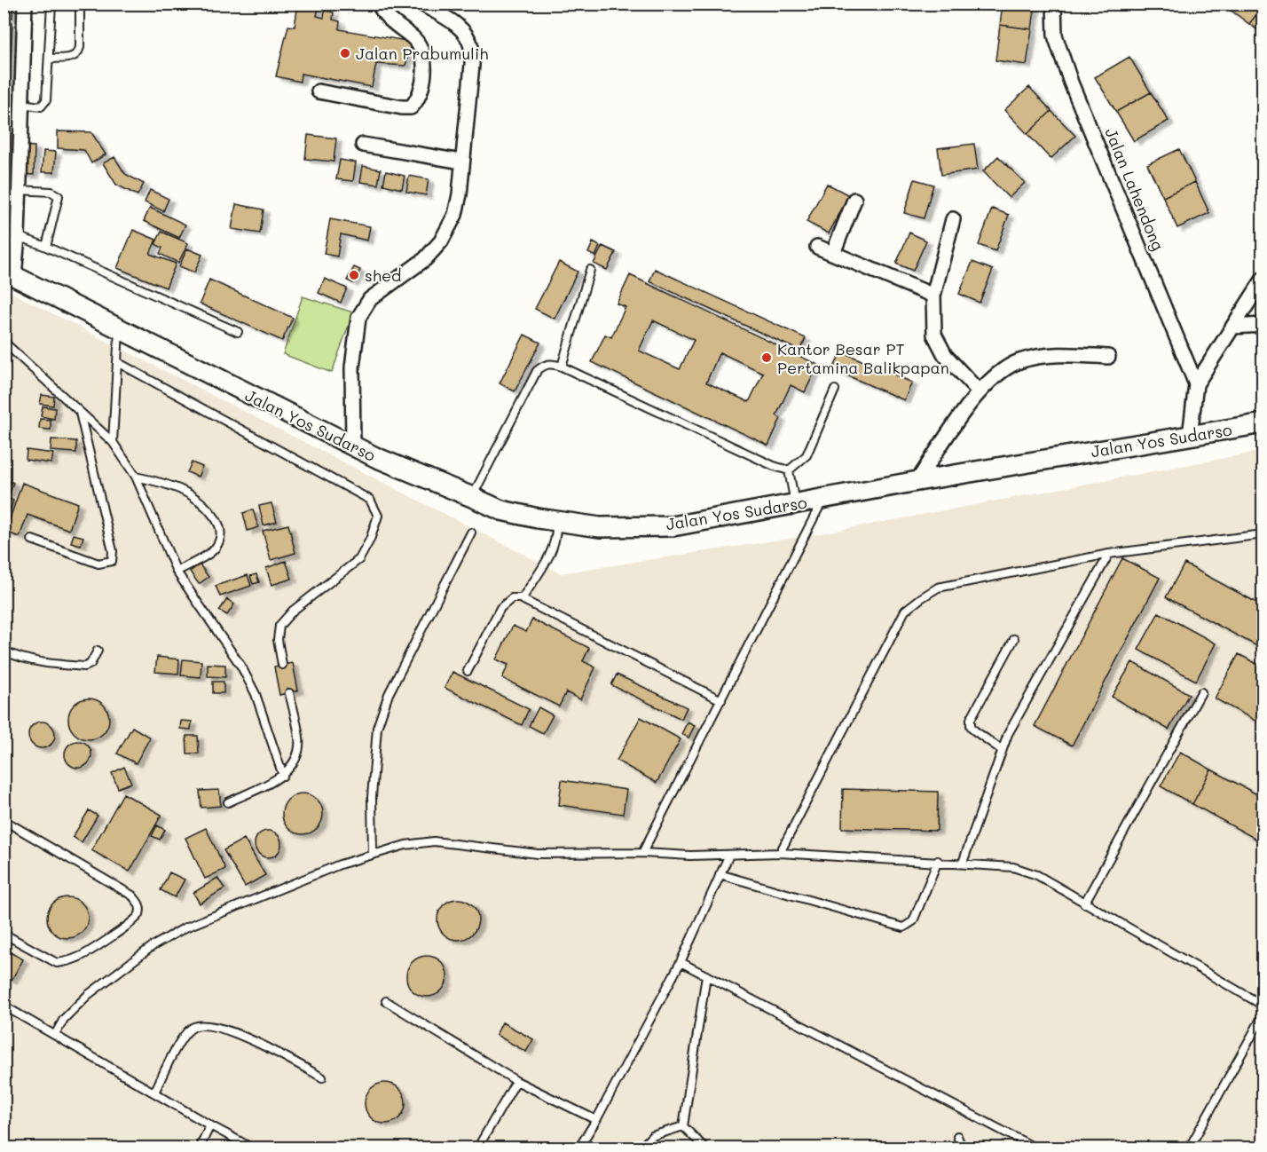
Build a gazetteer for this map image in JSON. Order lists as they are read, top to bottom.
{
  "streets": {
    "main road": ["Jalan Yos Sudarso"],
    "street": ["Jalan Lahendong"]
  },
  "places": ["Jalan Prabumulih", "shed", "Kantor Besar PT Pertamina Balikpapan"]
}
